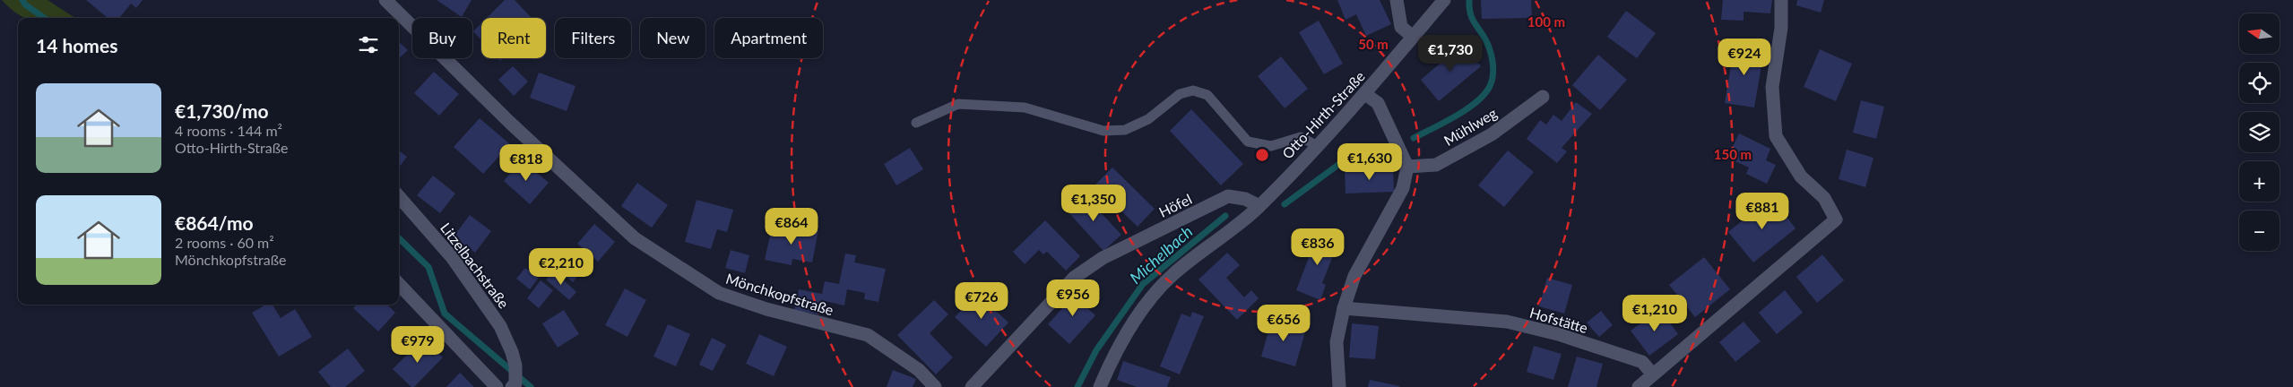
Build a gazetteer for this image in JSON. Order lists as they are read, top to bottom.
{
  "streets": {
    "street": [
      "Otto-Hirth-Straße",
      "Mühlweg",
      "Höfel",
      "Litzelbachstraße",
      "Mönchkopfstraße",
      "Hofstätte"
    ]
  },
  "crossings": [
    ["Otto-Hirth-Straße", "Höfel"]
  ],
  "water": ["Michelbach"],
  "north": "left",
  "page": {
    "map_buttons": ["+", "−"],
    "chip": [
      "Buy",
      "Rent",
      "Filters",
      "New",
      "Apartment"
    ],
    "heading": "14 homes",
    "price": [
      "€1,730",
      "€924",
      "€1,630",
      "€818",
      "€1,350",
      "€881",
      "€864",
      "€836",
      "€2,210",
      "€956",
      "€726",
      "€1,210",
      "€656",
      "€979"
    ],
    "list": [
      {
        "name": "€1,730/mo",
        "note": "4 rooms · 144 m² · Otto-Hirth-Straße"
      },
      {
        "name": "€864/mo",
        "note": "2 rooms · 60 m² · Mönchkopfstraße"
      }
    ]
  },
  "rings": ["100 m", "50 m", "150 m"]
}
